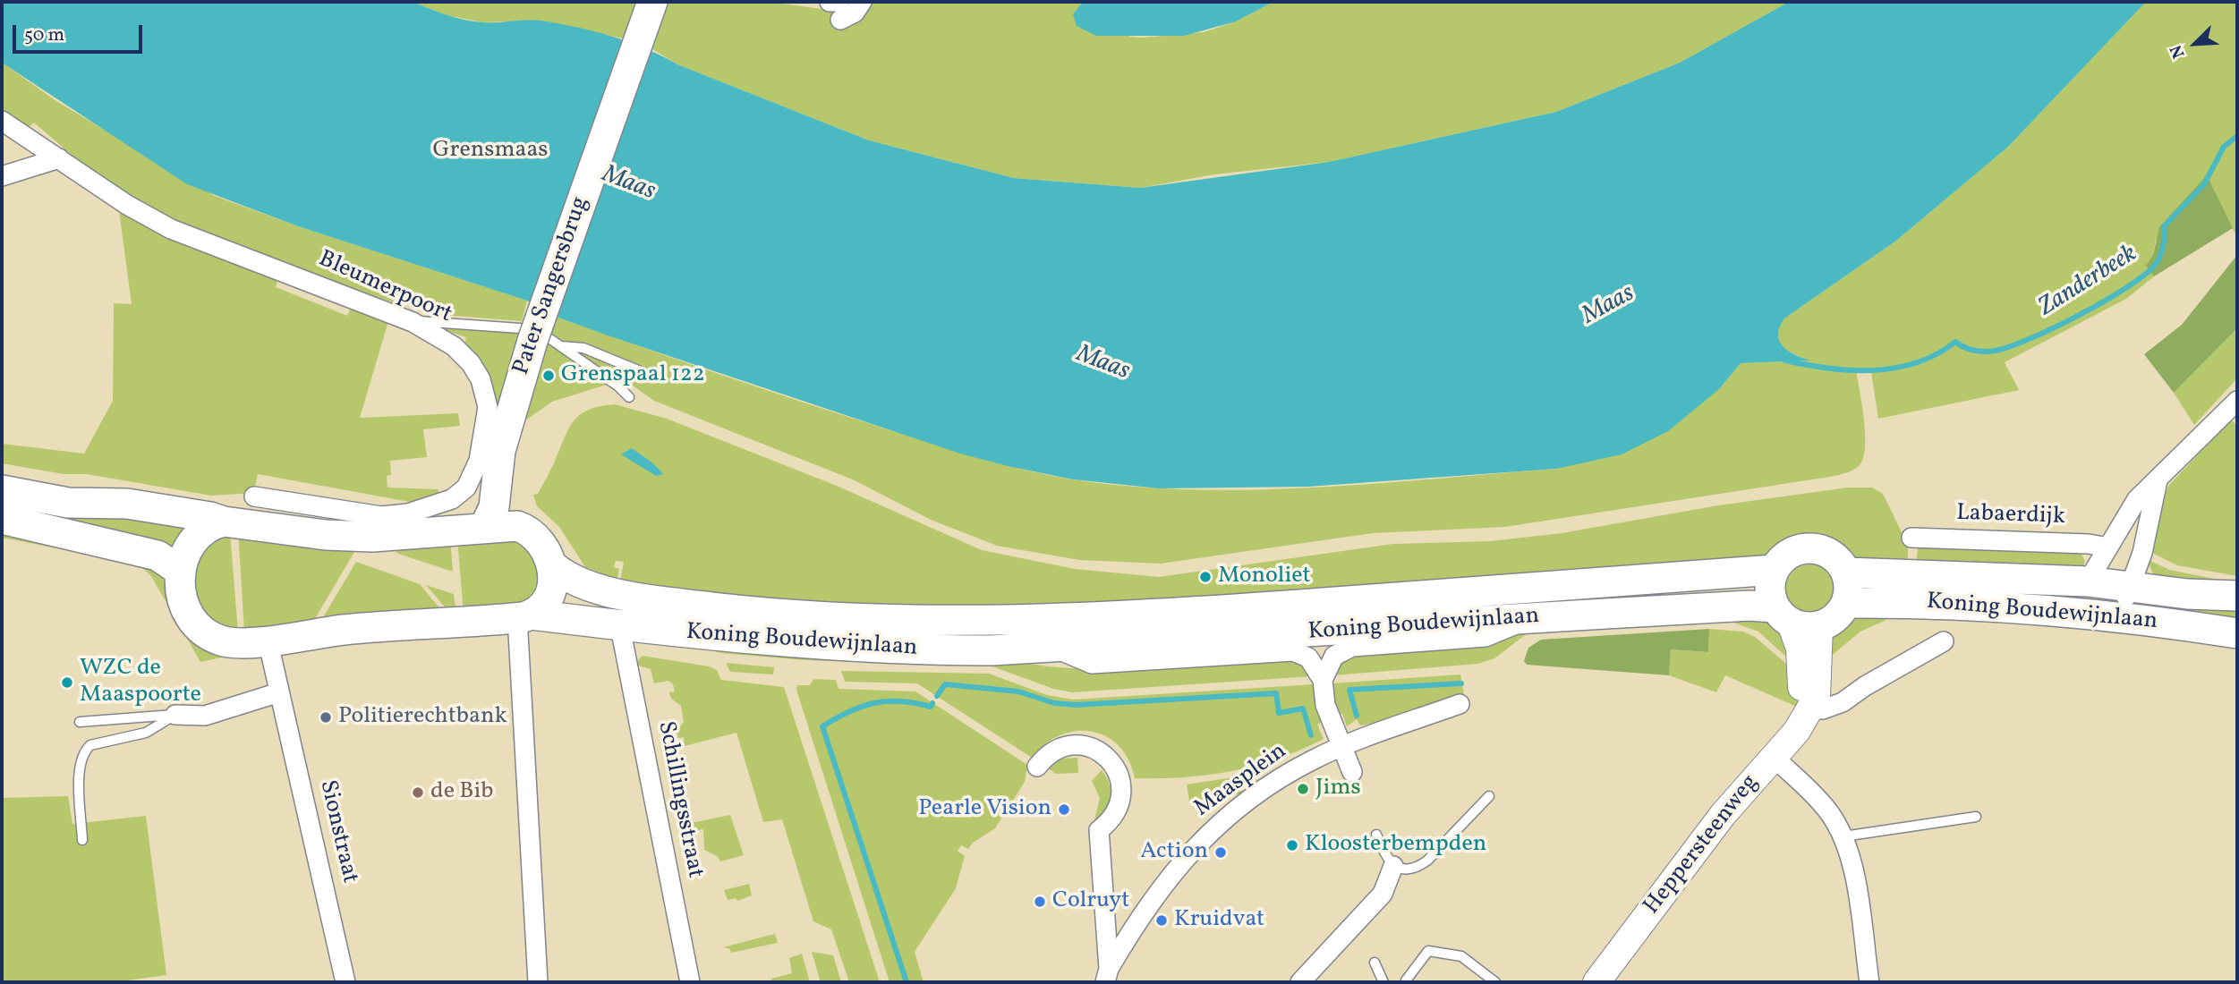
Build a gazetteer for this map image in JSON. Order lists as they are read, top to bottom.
{
  "streets": {
    "main road": ["Pater Sangersbrug", "Koning Boudewijnlaan"],
    "street": [
      "Bleumerpoort",
      "Labaerdijk",
      "Maasplein",
      "Schillingsstraat",
      "Sionstraat",
      "Heppersteenweg"
    ]
  },
  "crossings": [
    ["Koning Boudewijnlaan", "Schillingsstraat"],
    ["Koning Boudewijnlaan", "Sionstraat"]
  ],
  "water": ["Maas", "Zanderbeek"],
  "parks": ["Grensmaas"],
  "places": [
    "Grenspaal 122",
    "Monoliet",
    "WZC de Maaspoorte",
    "Politierechtbank",
    "Jims",
    "de Bib",
    "Pearle Vision",
    "Kloosterbempden",
    "Action",
    "Colruyt",
    "Kruidvat"
  ],
  "scale_bar": "50 m",
  "north": "bottom left"
}
